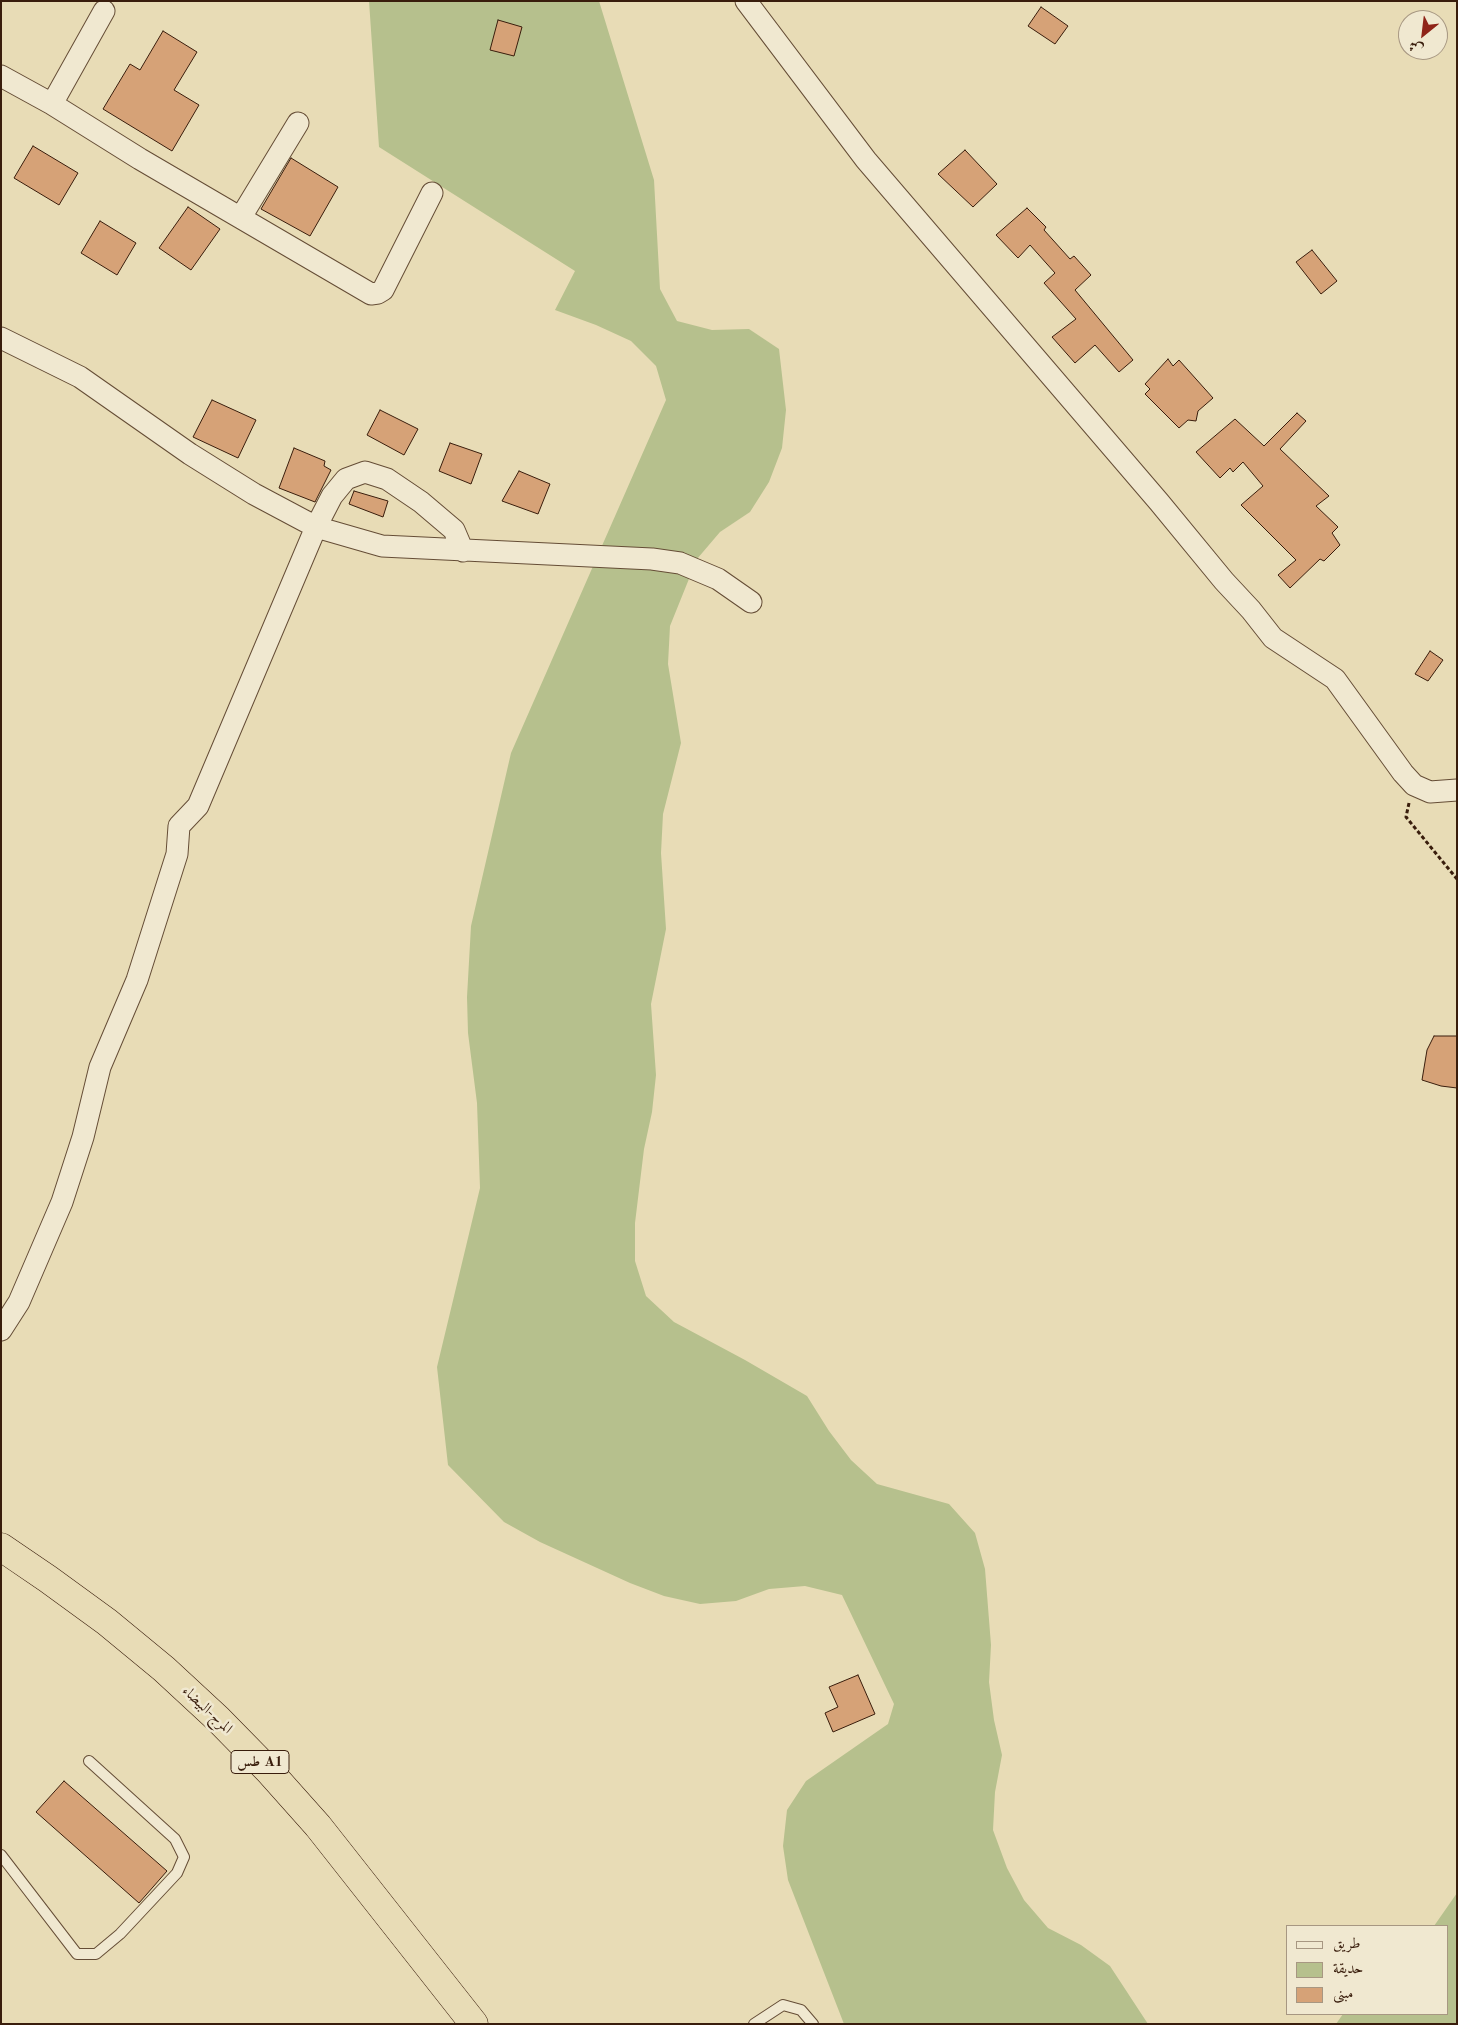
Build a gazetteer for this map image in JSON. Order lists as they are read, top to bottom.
{
  "streets": {
    "highway": ["المرج-البيضاء", "طس A1"]
  },
  "legend": ["طريق", "حديقة", "مبنى"],
  "north": "bottom left"
}
